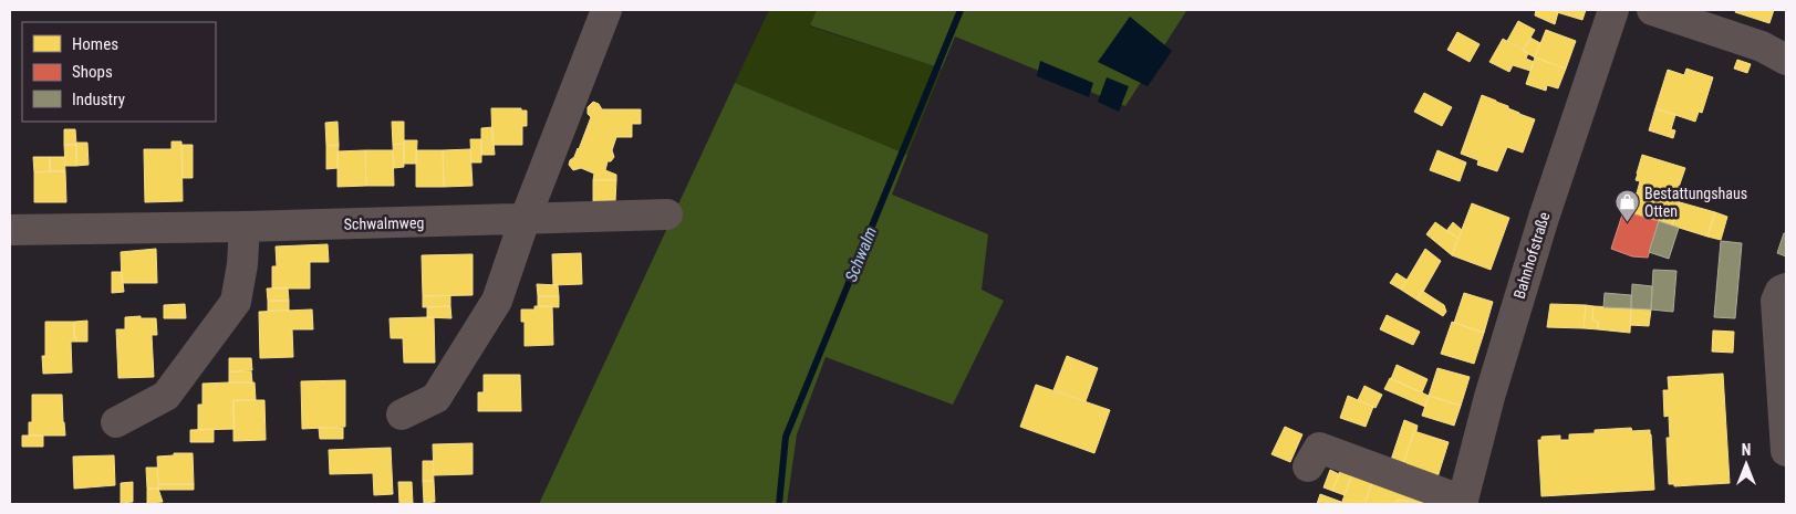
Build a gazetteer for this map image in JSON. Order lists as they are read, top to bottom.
{
  "streets": {
    "street": ["Schwalmweg", "Bahnhofstraße"]
  },
  "water": ["Schwalm"],
  "places": {
    "shop": ["Bestattungshaus Otten"]
  },
  "legend": ["Homes", "Shops", "Industry"],
  "north": "top"
}
